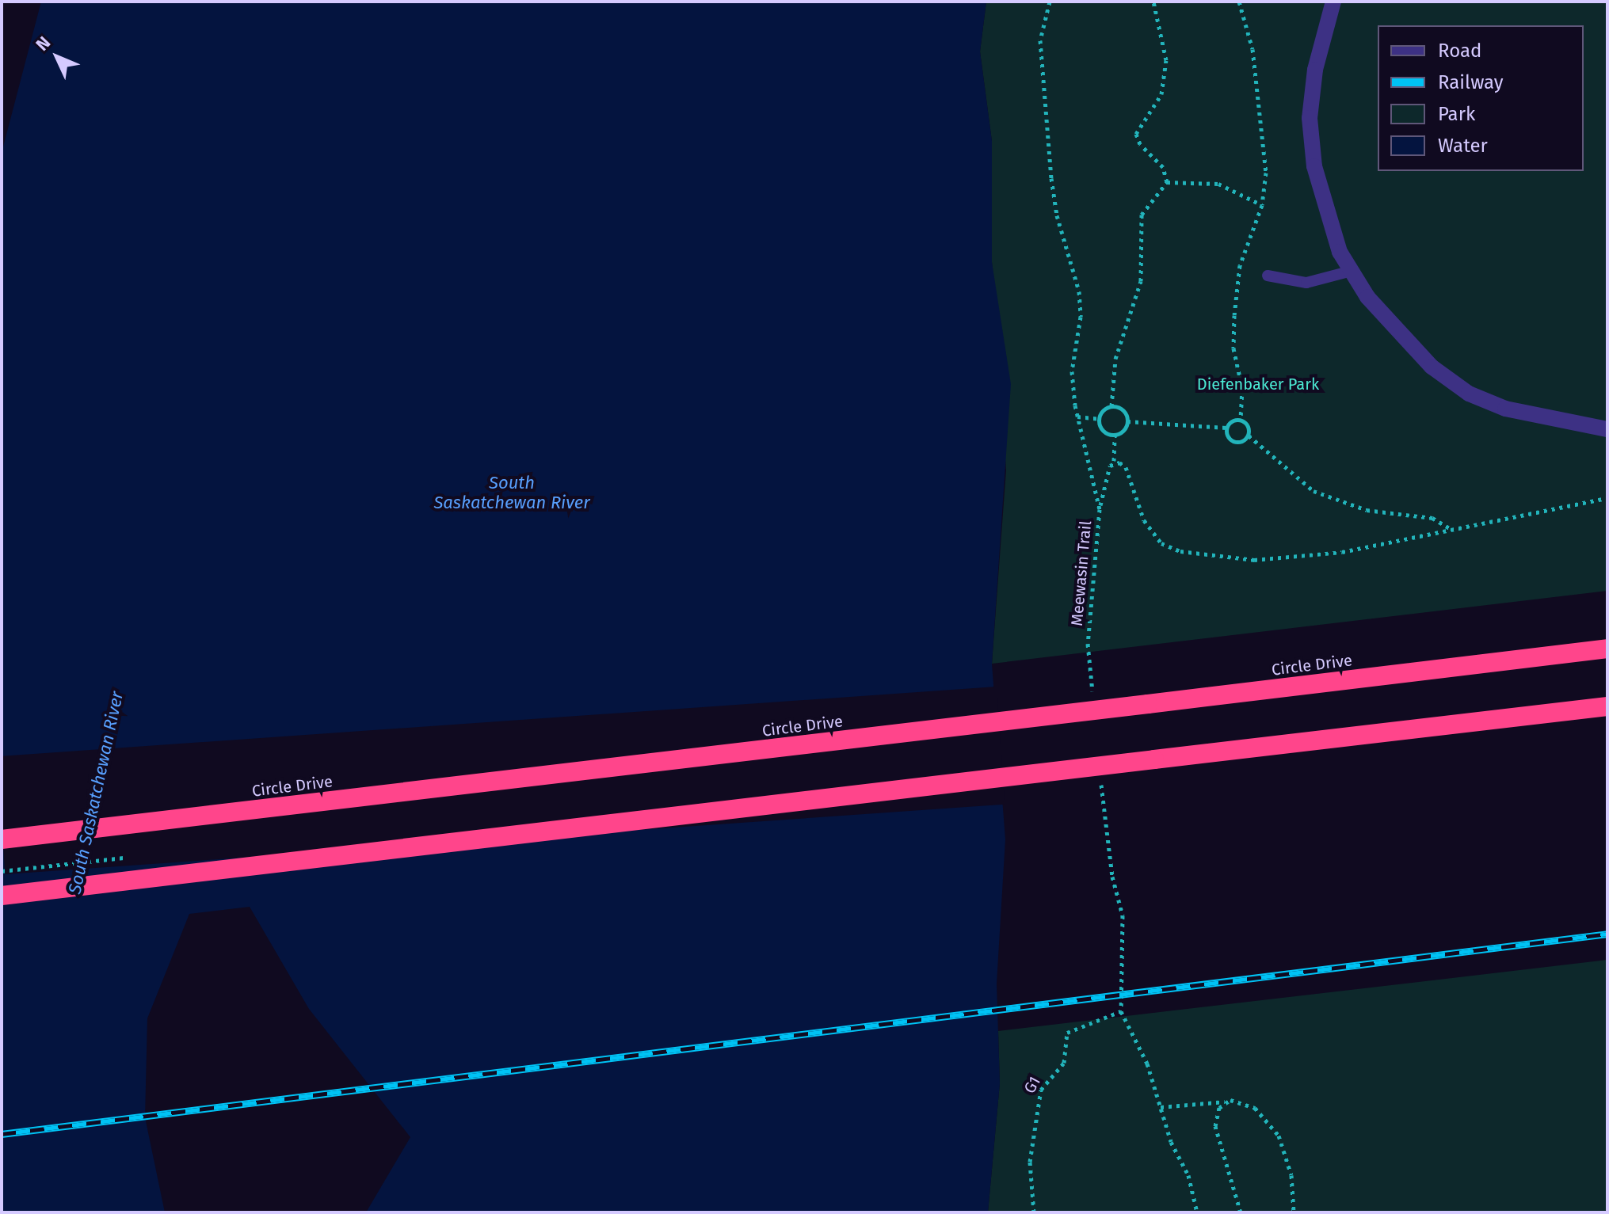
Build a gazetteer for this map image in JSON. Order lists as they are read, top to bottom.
{
  "streets": {
    "highway": ["Circle Drive"],
    "path": ["Meewasin Trail", "G1"]
  },
  "water": ["South Saskatchewan River"],
  "parks": ["Diefenbaker Park"],
  "legend": [
    "Road",
    "Railway",
    "Park",
    "Water"
  ],
  "north": "top left"
}
